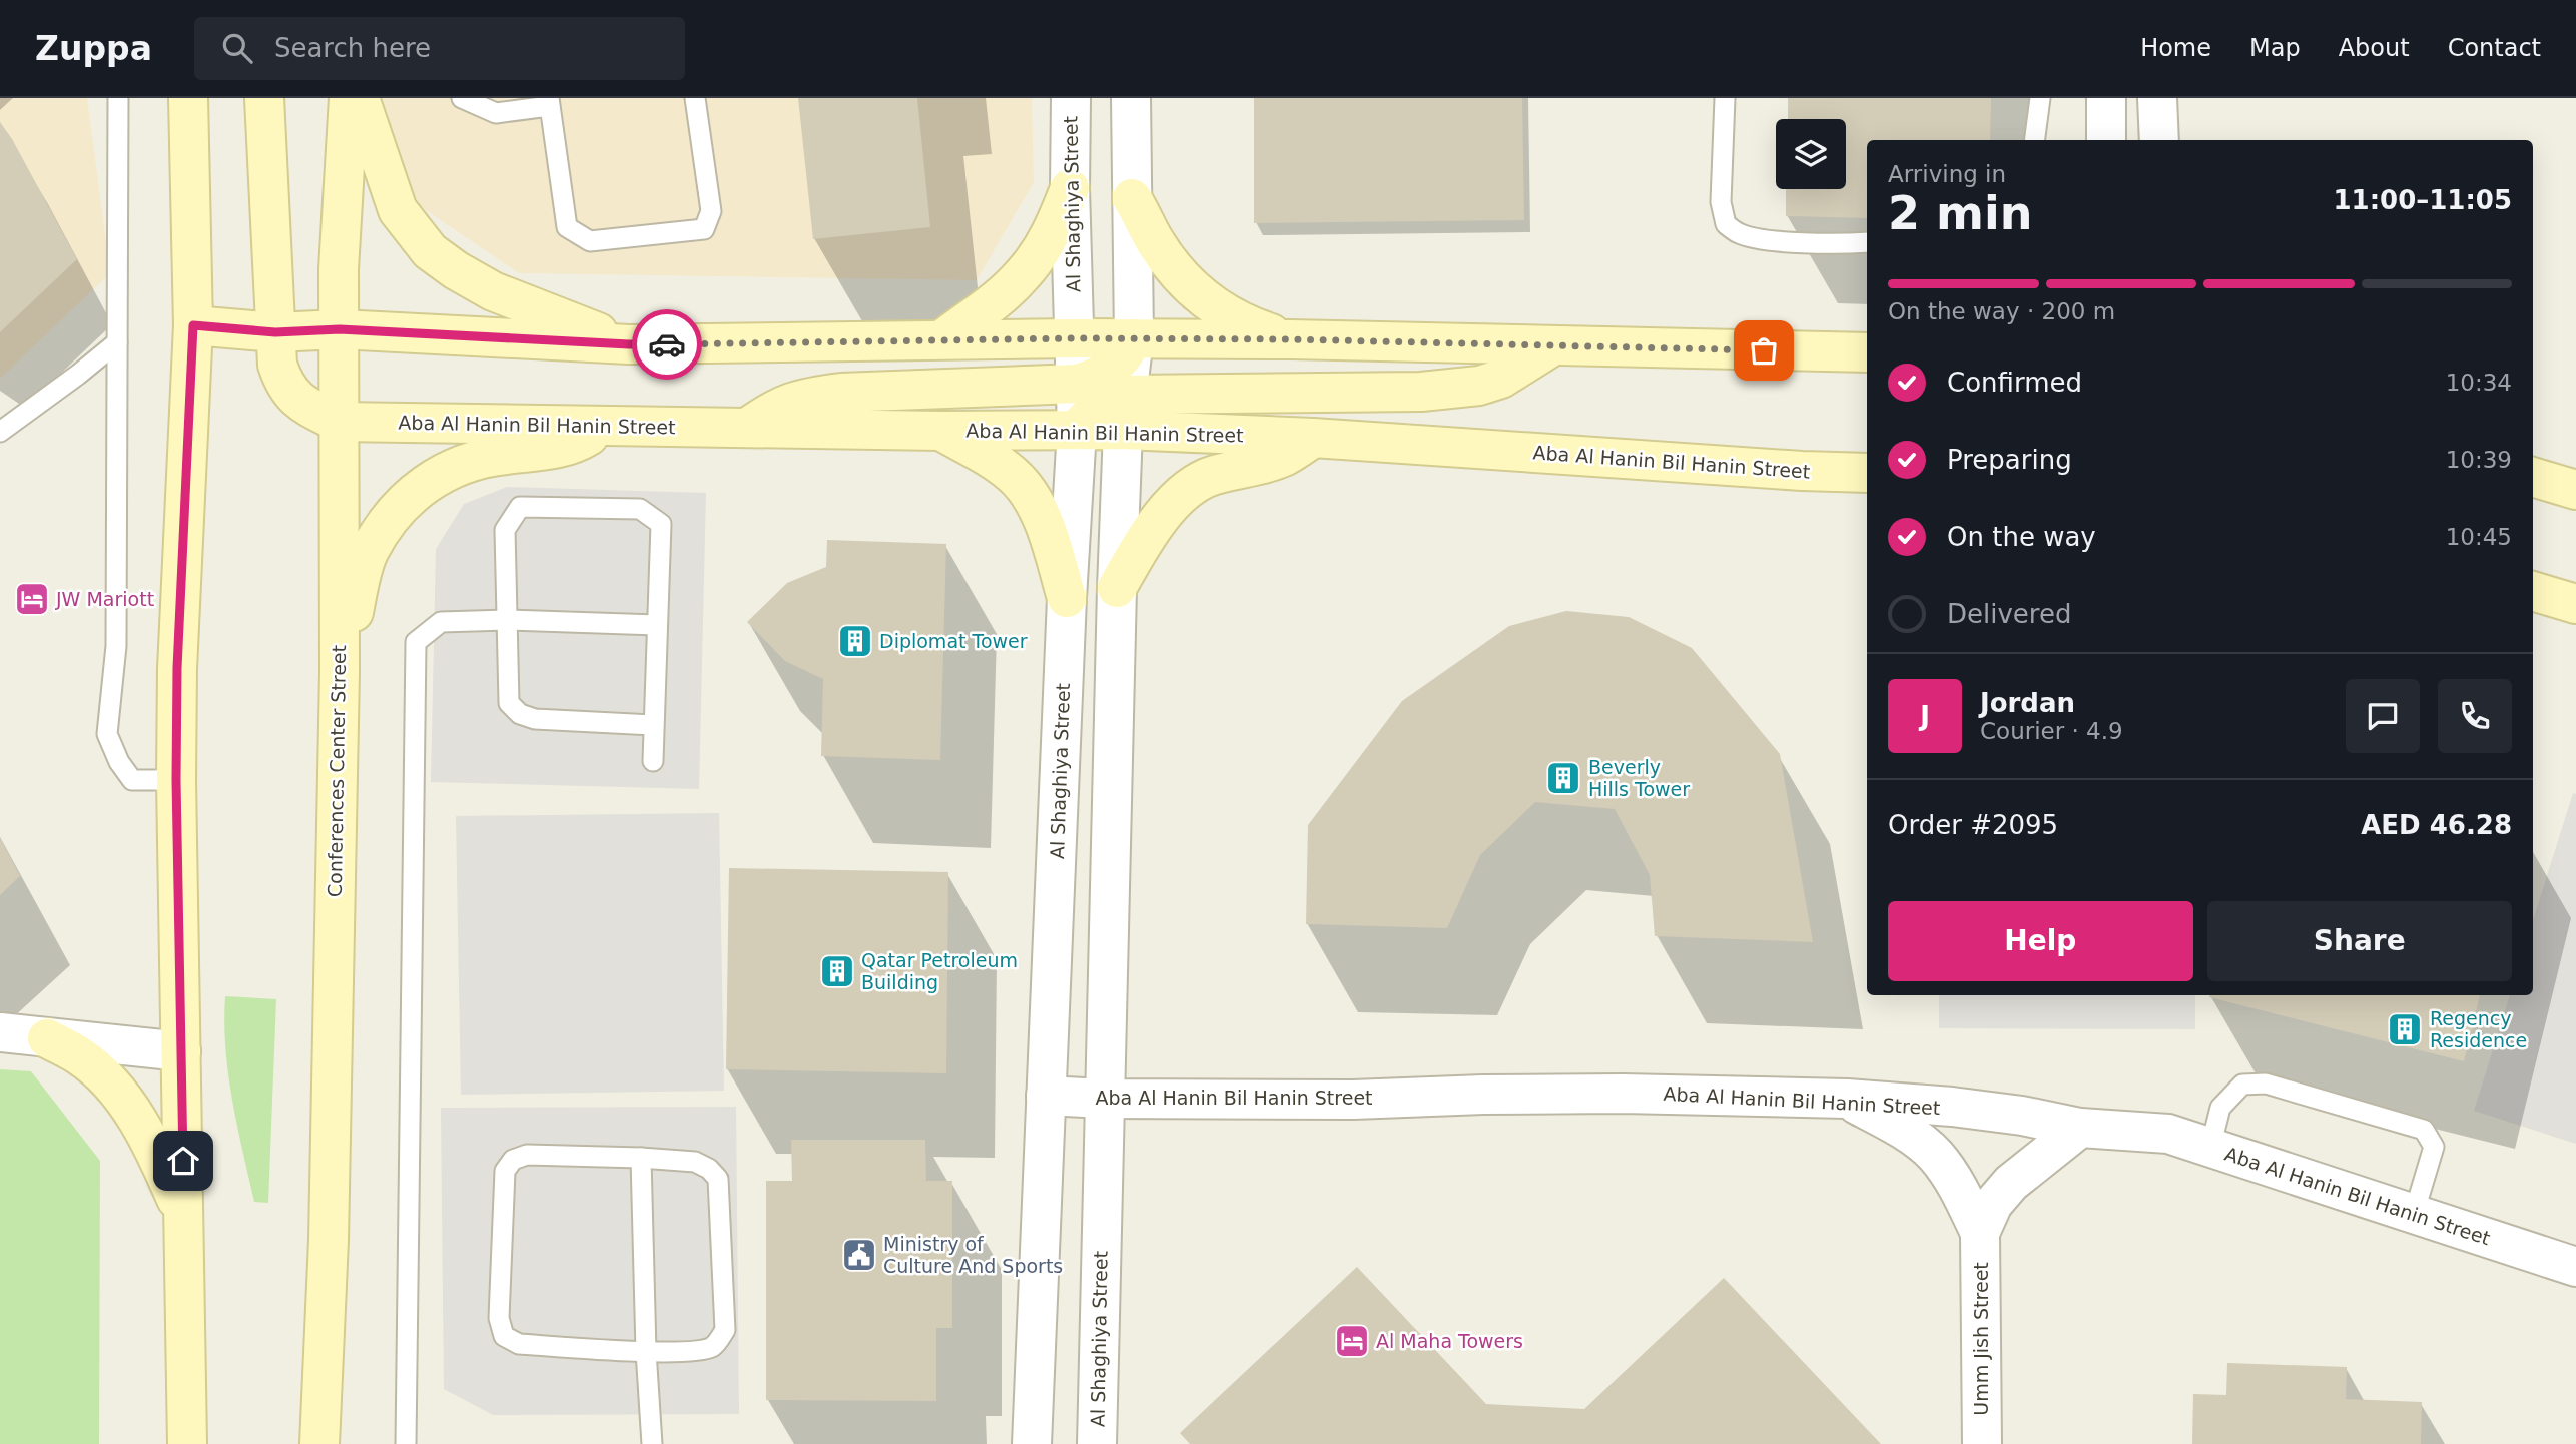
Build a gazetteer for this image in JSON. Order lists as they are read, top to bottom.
{
  "streets": {
    "street": [
      "Al Shaghiya Street",
      "Aba Al Hanin Bil Hanin Street",
      "Conferences Center Street",
      "Umm Jish Street"
    ]
  },
  "crossings": [
    ["Al Shaghiya Street", "Aba Al Hanin Bil Hanin Street"],
    ["Aba Al Hanin Bil Hanin Street", "Conferences Center Street"],
    ["Aba Al Hanin Bil Hanin Street", "Umm Jish Street"]
  ],
  "places": {
    "hotel": ["JW Mariott", "Al Maha Towers"],
    "building": [
      "Diplomat Tower",
      "Beverly Hills Tower",
      "Qatar Petroleum Building",
      "Regency Residence"
    ],
    "public building": ["Ministry of Culture And Sports"]
  },
  "page": {
    "header": "Zuppa",
    "search": "Search here",
    "nav": [
      "Home",
      "Map",
      "About",
      "Contact"
    ],
    "heading": ["2 min", "Arriving in", "11:00–11:05"],
    "panel": [
      "Jordan",
      "Courier · 4.9",
      "Order #2095",
      "AED 46.28"
    ],
    "bar": "On the way · 200 m",
    "list": [
      ["Confirmed", "10:34"],
      ["Preparing", "10:39"],
      ["On the way", "10:45"],
      "Delivered"
    ],
    "round": "J",
    "buttons": ["Help", "Share"]
  }
}
